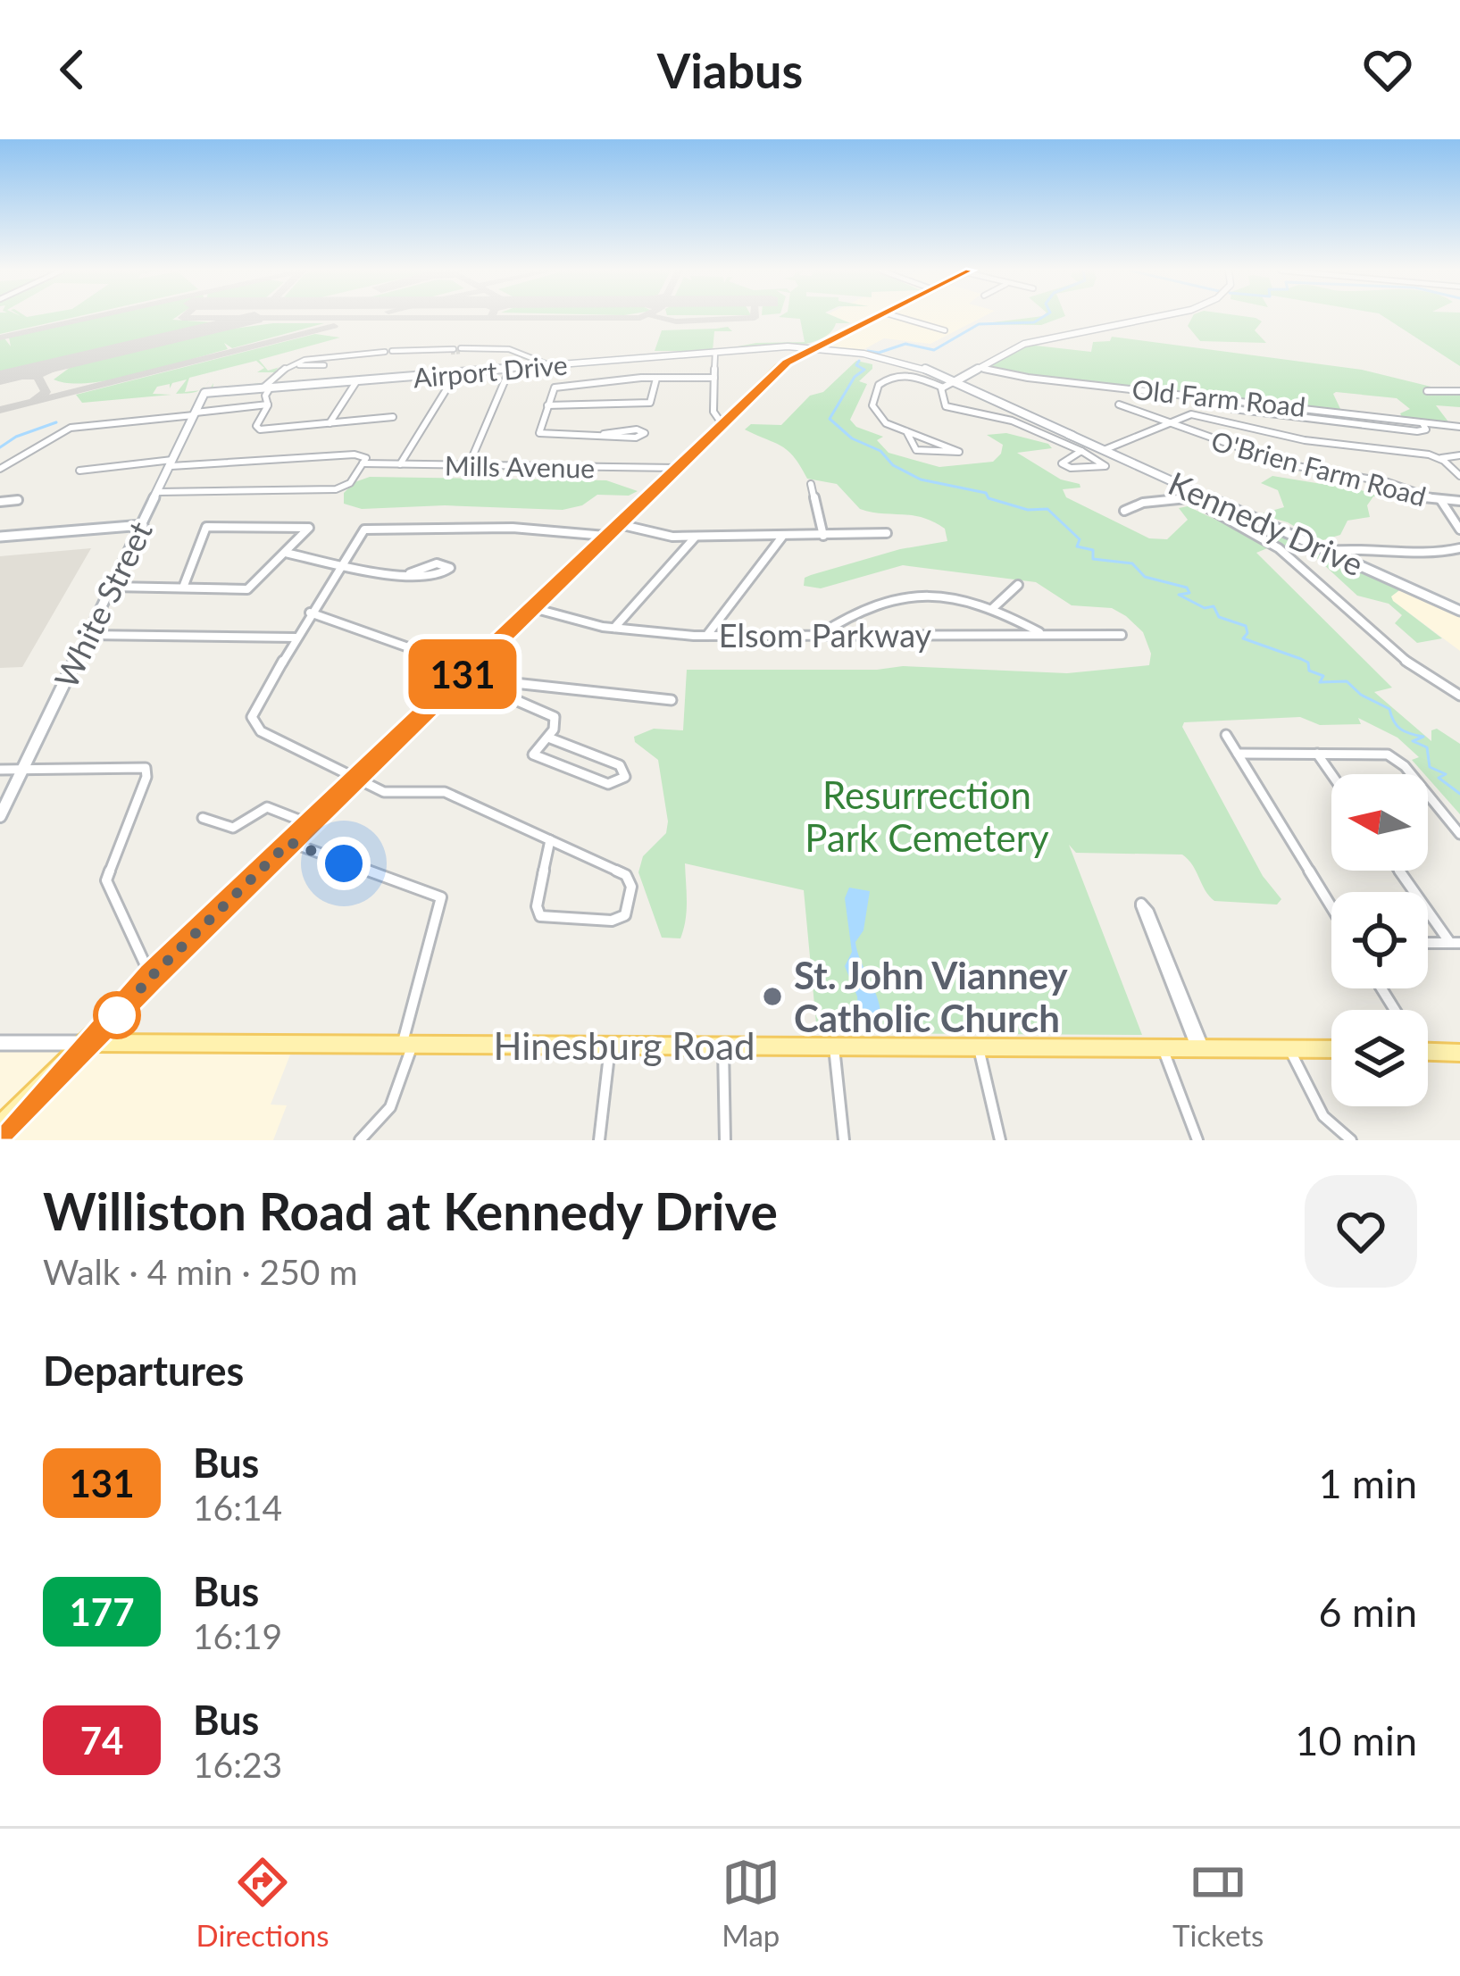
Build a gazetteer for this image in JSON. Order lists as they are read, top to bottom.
{
  "streets": {
    "main road": [
      "Airport Drive",
      "Kennedy Drive",
      "White Street",
      "Hinesburg Road"
    ],
    "street": [
      "Old Farm Road",
      "Mills Avenue",
      "O'Brien Farm Road",
      "Elsom Parkway"
    ]
  },
  "crossings": [
    ["Airport Drive", "Kennedy Drive"],
    ["Airport Drive", "White Street"],
    ["Mills Avenue", "White Street"]
  ],
  "parks": ["Resurrection Park Cemetery"],
  "places": ["St. John Vianney Catholic Church"],
  "lines": ["bus line 131"],
  "north": "left",
  "page": {
    "header": "Viabus",
    "on_map": "131",
    "heading": [
      ["Williston Road at Kennedy Drive", "Walk · 4 min · 250 m"],
      "Departures"
    ],
    "list": [
      {
        "mark": "131",
        "name": "Bus",
        "note": "16:14",
        "value": "1 min"
      },
      {
        "mark": "177",
        "name": "Bus",
        "note": "16:19",
        "value": "6 min"
      },
      {
        "mark": "74",
        "name": "Bus",
        "note": "16:23",
        "value": "10 min"
      }
    ],
    "tabs": ["Directions", "Map", "Tickets"]
  }
}
